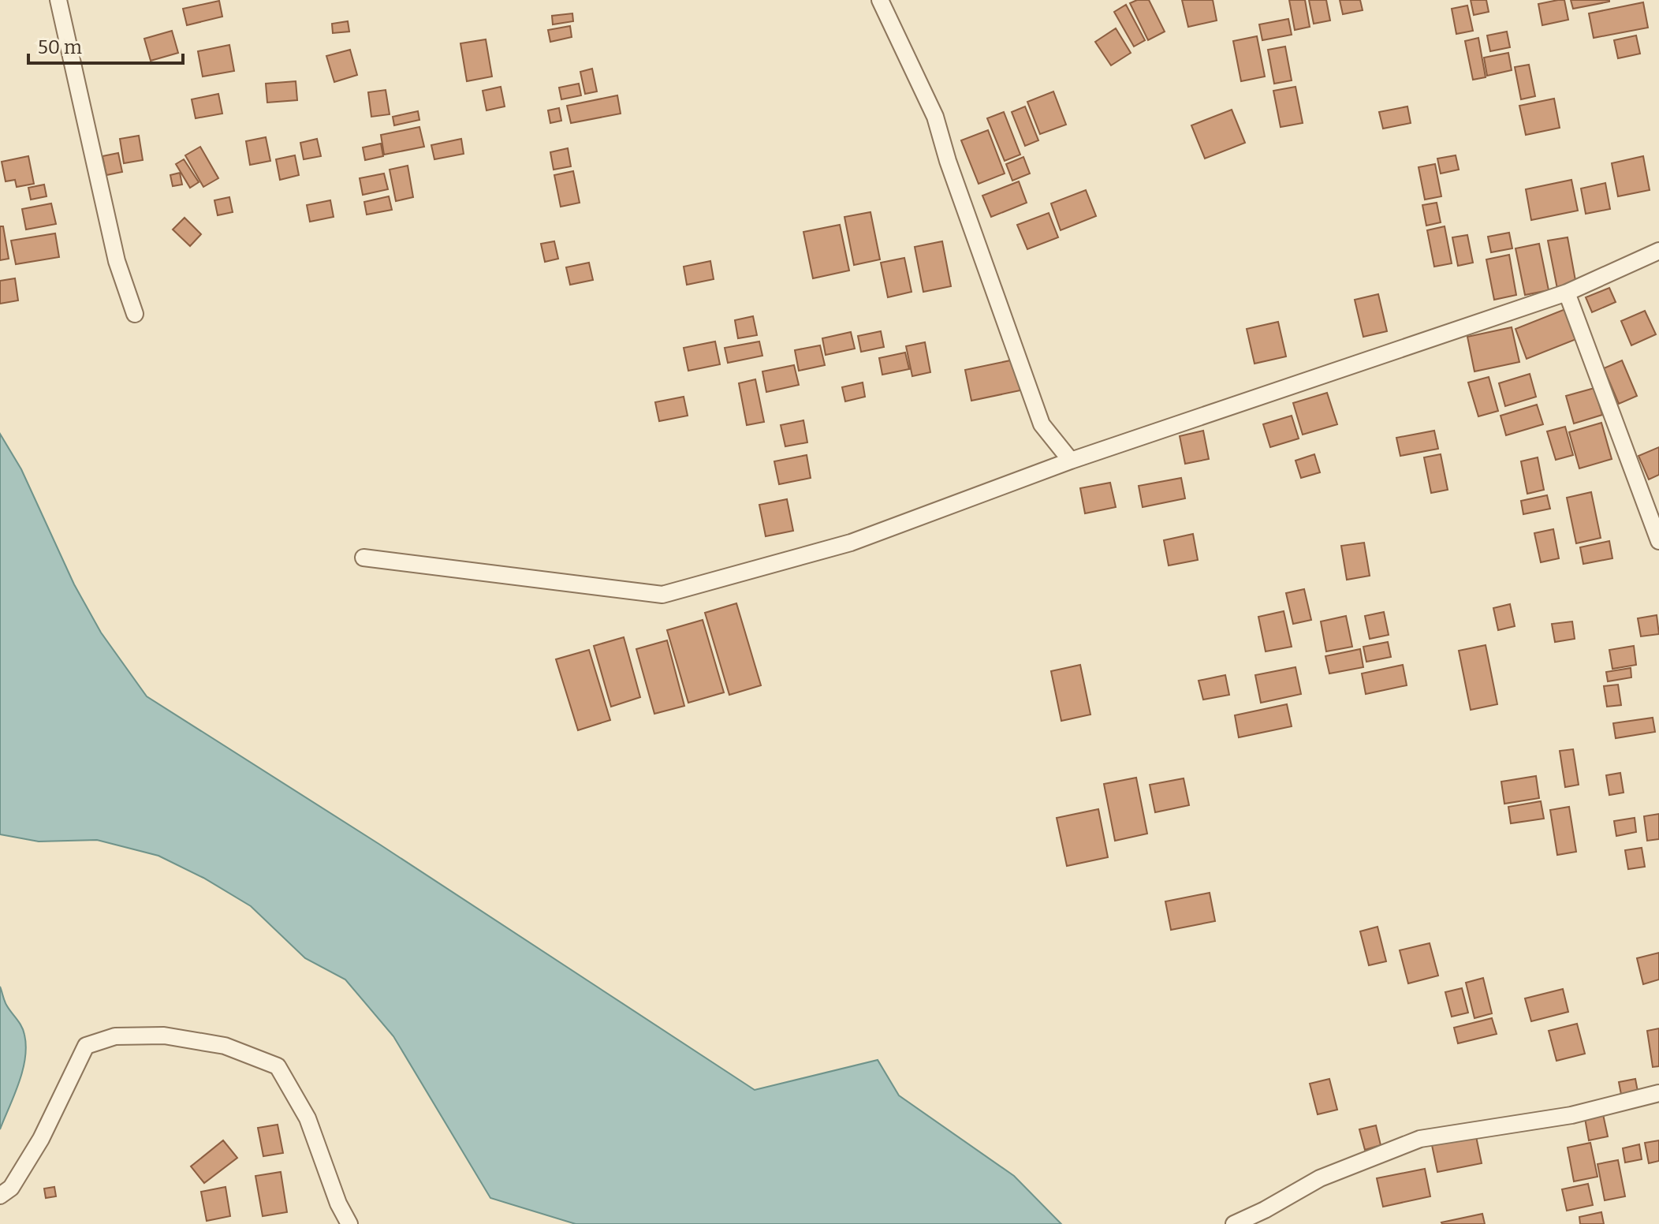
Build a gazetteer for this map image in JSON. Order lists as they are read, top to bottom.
{
  "scale_bar": "50 m"
}
